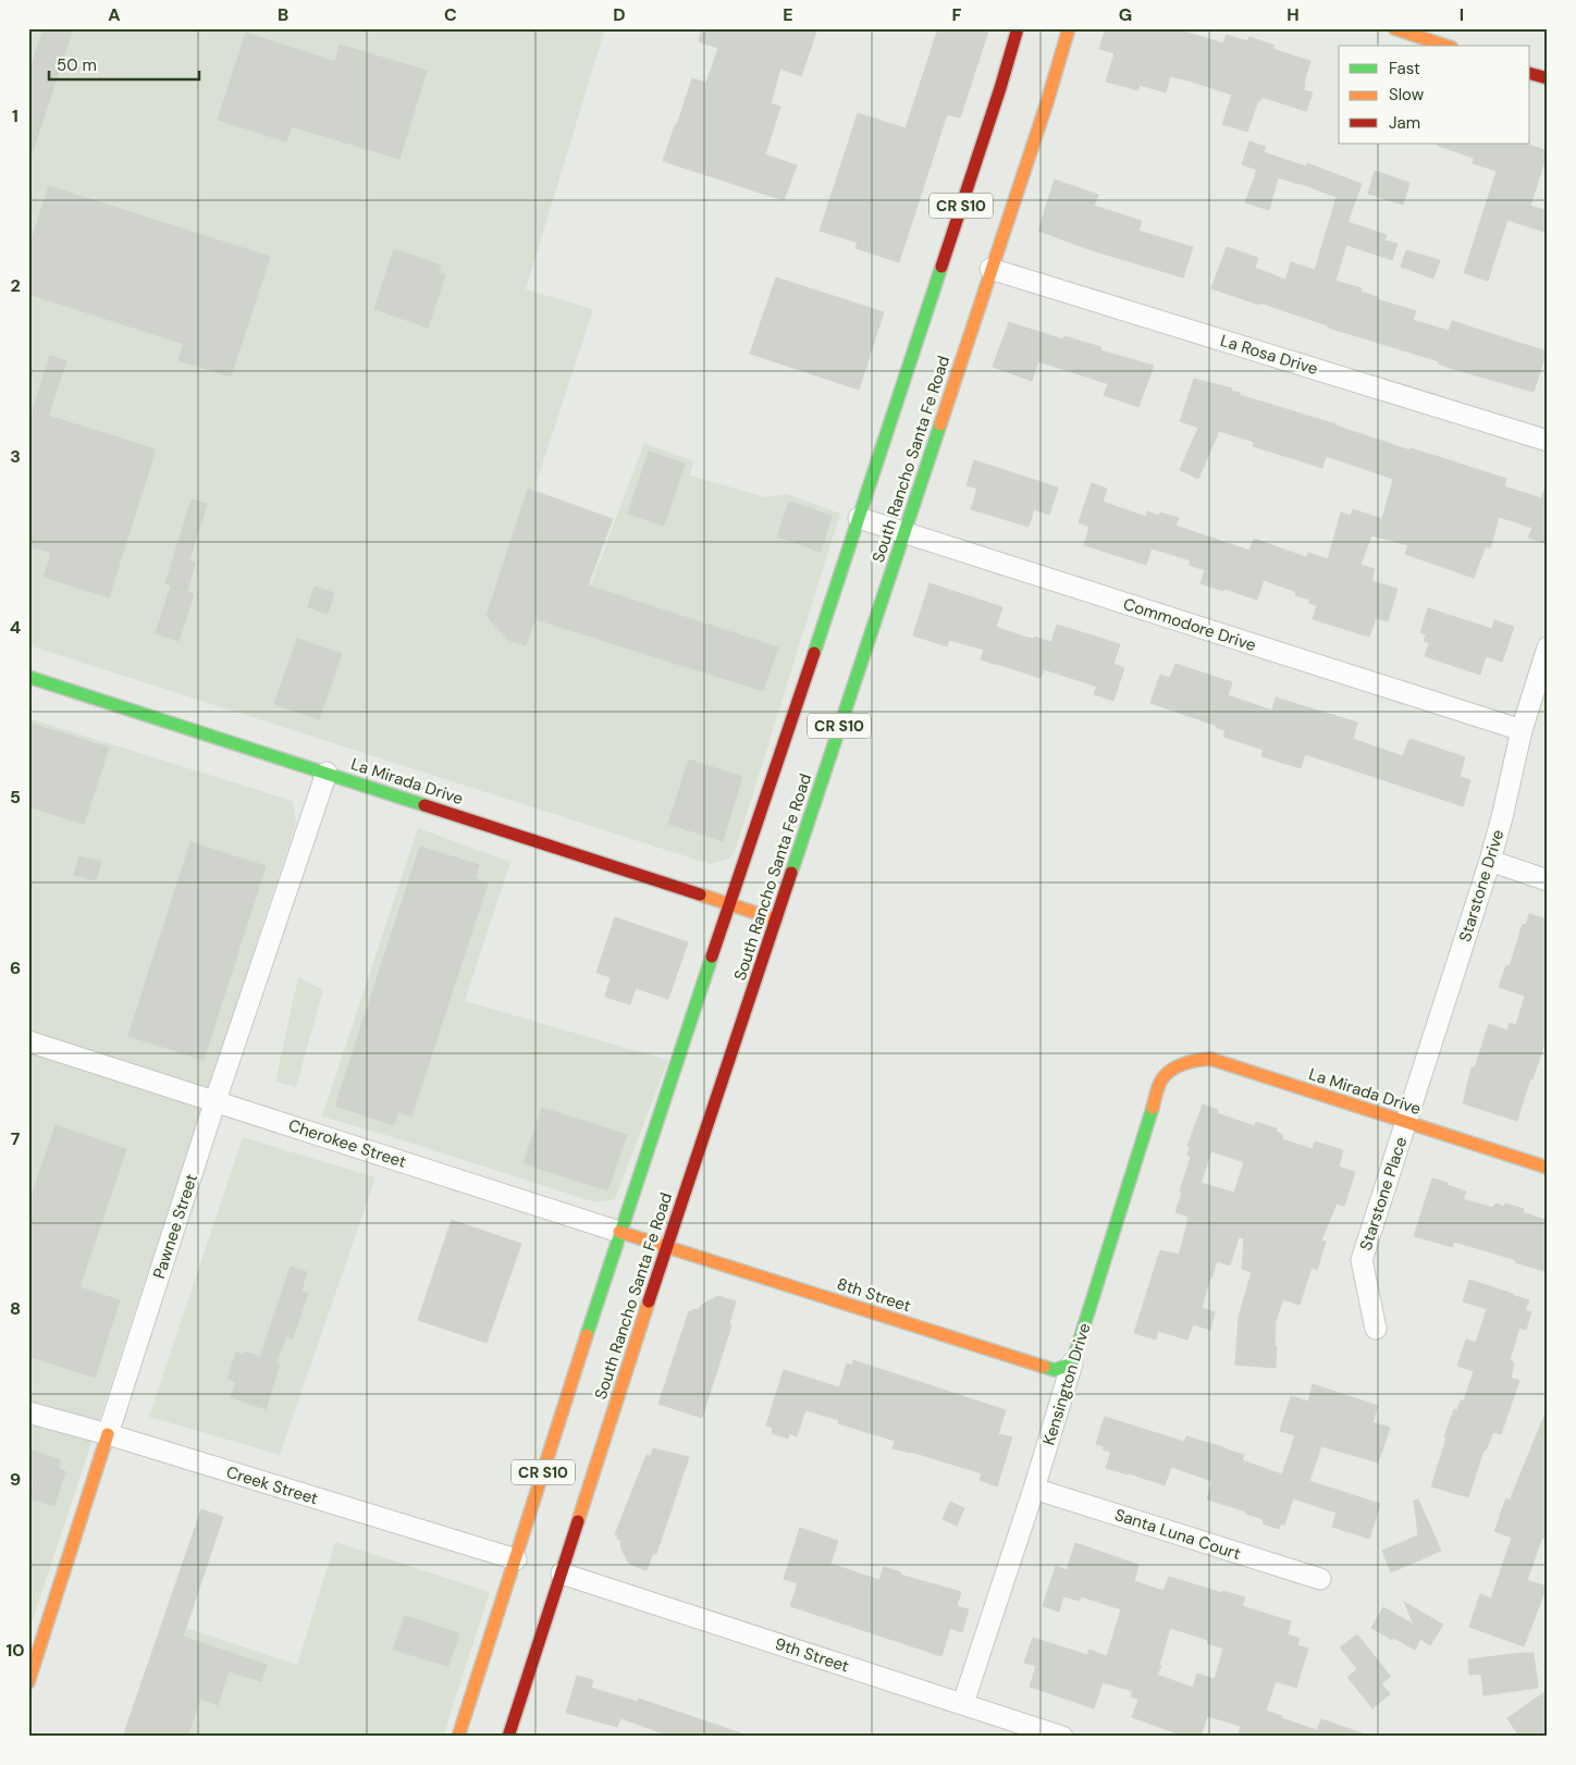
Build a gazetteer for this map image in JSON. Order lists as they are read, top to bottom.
{
  "streets": {
    "main road": [
      "CR S10",
      "South Rancho Santa Fe Road",
      "La Mirada Drive",
      "Cherokee Street",
      "Pawnee Street",
      "8th Street",
      "Kensington Drive"
    ],
    "street": [
      "La Rosa Drive",
      "Commodore Drive",
      "Starstone Drive",
      "Starstone Place",
      "Creek Street",
      "Santa Luna Court",
      "9th Street"
    ]
  },
  "crossings": [
    ["La Rosa Drive", "South Rancho Santa Fe Road"],
    ["South Rancho Santa Fe Road", "Commodore Drive"],
    ["South Rancho Santa Fe Road", "La Mirada Drive"],
    ["South Rancho Santa Fe Road", "Cherokee Street"],
    ["South Rancho Santa Fe Road", "8th Street"],
    ["South Rancho Santa Fe Road", "Creek Street"],
    ["South Rancho Santa Fe Road", "9th Street"],
    ["Commodore Drive", "Starstone Drive"],
    ["La Mirada Drive", "Starstone Drive"],
    ["La Mirada Drive", "Starstone Place"],
    ["La Mirada Drive", "Pawnee Street"],
    ["La Mirada Drive", "Kensington Drive"],
    ["Starstone Drive", "Starstone Place"],
    ["Cherokee Street", "Pawnee Street"],
    ["Cherokee Street", "8th Street"],
    ["Pawnee Street", "Creek Street"],
    ["8th Street", "Kensington Drive"],
    ["Kensington Drive", "Santa Luna Court"],
    ["Kensington Drive", "9th Street"]
  ],
  "legend": ["Fast", "Slow", "Jam"],
  "scale_bar": "50 m",
  "grid": {
    "columns": [
      "A",
      "B",
      "C",
      "D",
      "E",
      "F",
      "G",
      "H",
      "I"
    ],
    "rows": [
      "1",
      "2",
      "3",
      "4",
      "5",
      "6",
      "7",
      "8",
      "9",
      "10"
    ]
  }
}
